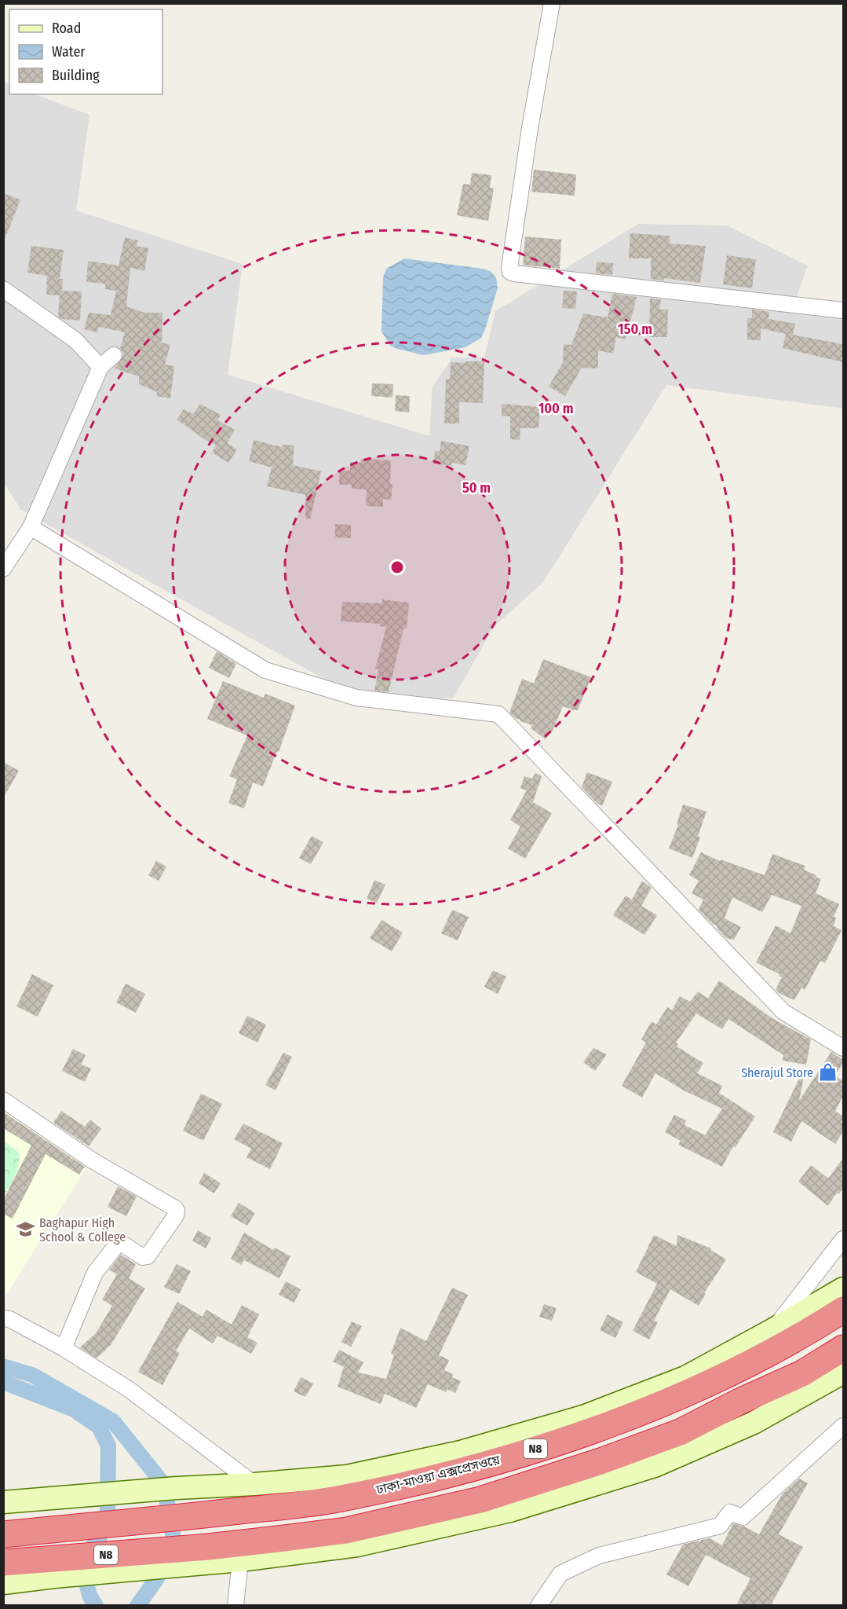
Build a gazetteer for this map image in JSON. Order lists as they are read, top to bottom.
{
  "streets": {
    "highway": ["N8", "ঢাকা-মাওয়া এক্সপ্রেসওয়ে"]
  },
  "places": {
    "shop": ["Sherajul Store"],
    "school or university": ["Baghapur High School & College"]
  },
  "legend": ["Road", "Water", "Building"],
  "rings": ["150 m", "100 m", "50 m"]
}
